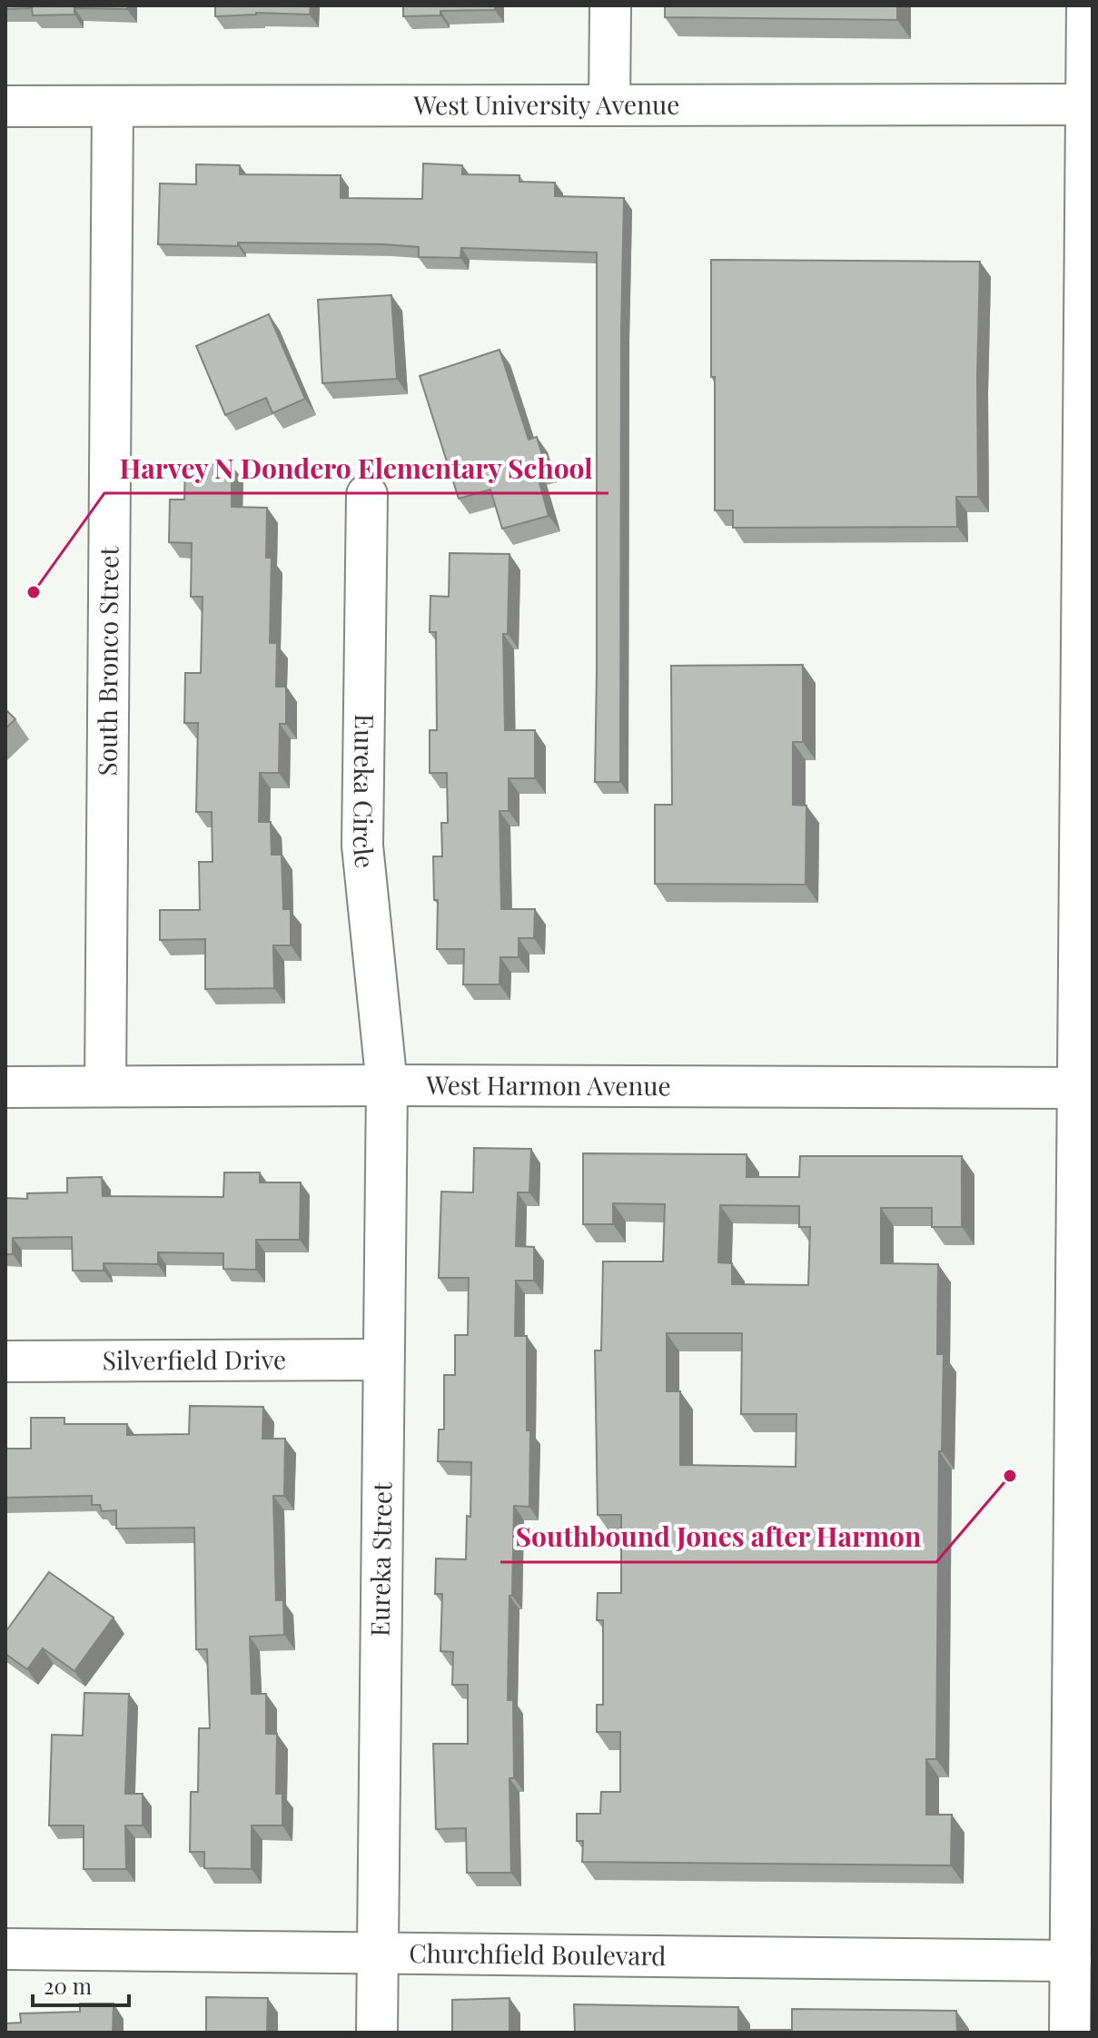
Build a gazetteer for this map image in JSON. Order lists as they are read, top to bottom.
{
  "streets": {
    "street": [
      "West University Avenue",
      "South Bronco Street",
      "Eureka Circle",
      "West Harmon Avenue",
      "Silverfield Drive",
      "Eureka Street",
      "Churchfield Boulevard"
    ]
  },
  "crossings": [
    ["West University Avenue", "South Bronco Street"],
    ["South Bronco Street", "West Harmon Avenue"],
    ["Eureka Circle", "West Harmon Avenue"],
    ["Eureka Circle", "Eureka Street"],
    ["West Harmon Avenue", "Eureka Street"],
    ["Silverfield Drive", "Eureka Street"],
    ["Eureka Street", "Churchfield Boulevard"]
  ],
  "places": ["Harvey N Dondero Elementary School", "Southbound Jones after Harmon"],
  "scale_bar": "20 m"
}
